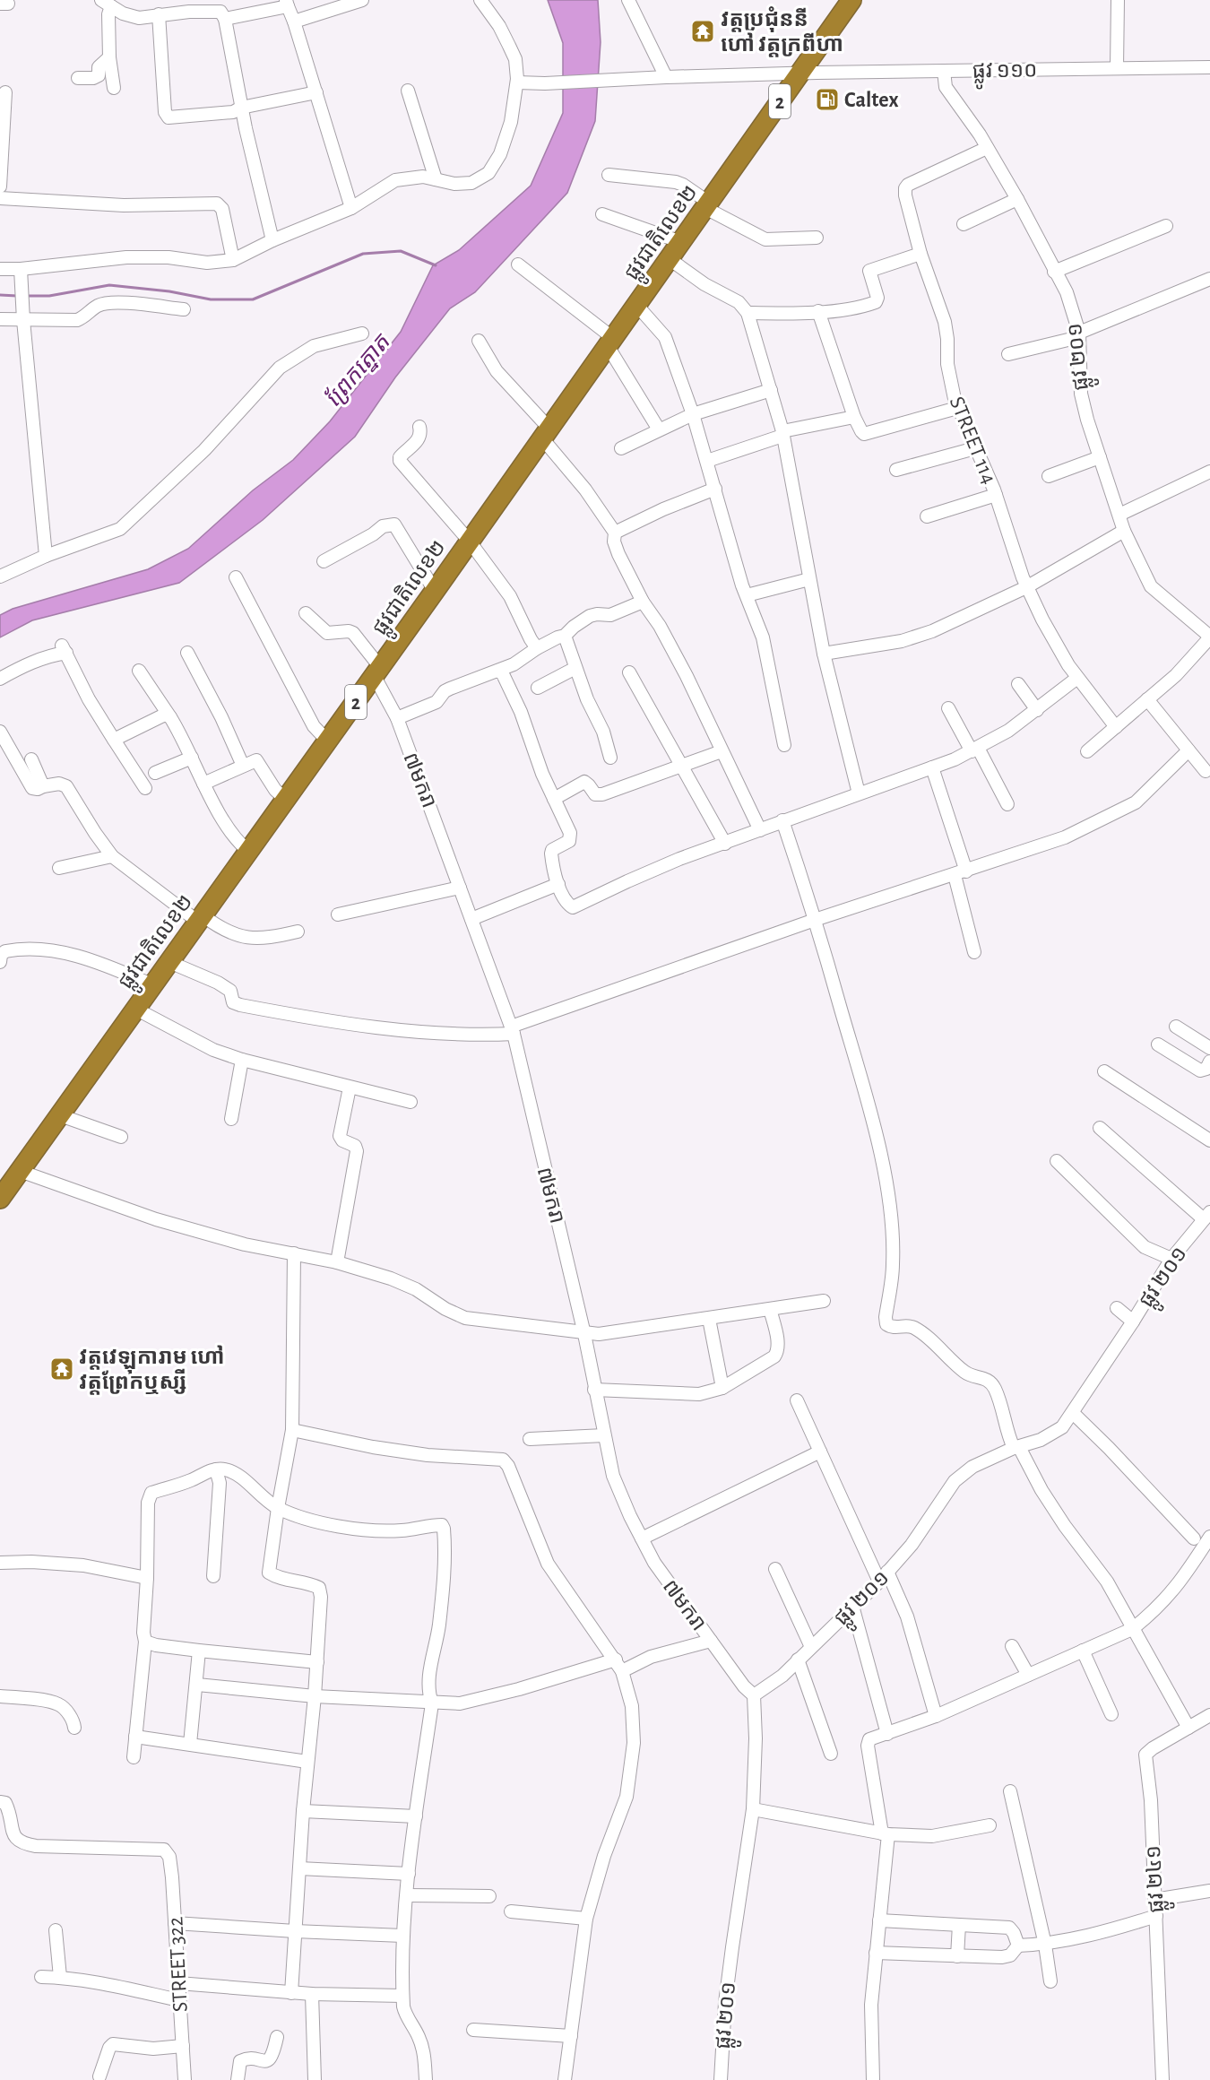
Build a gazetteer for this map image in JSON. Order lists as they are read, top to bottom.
{
  "streets": {
    "highway": ["2", "ផ្លូវជាតិលេខ២"],
    "street": [
      "ផ្លូវ ១១០",
      "ផ្លូវ ២០១",
      "STREET 114",
      "៧មករា",
      "ផ្លូវ ២៤១",
      "STREET 322"
    ]
  },
  "crossings": [
    ["ផ្លូវ ១១០", "ផ្លូវជាតិលេខ២"],
    ["ផ្លូវ ១១០", "ផ្លូវ ២០១"],
    ["ផ្លូវជាតិលេខ២", "៧មករា"],
    ["ផ្លូវ ២០១", "STREET 114"],
    ["ផ្លូវ ២០១", "៧មករា"]
  ],
  "water": ["ព្រែកត្នោត"],
  "places": {
    "temple": ["វត្តប្រជុំននី ហៅ វត្តក្រពីហា", "វត្តវេឡុការាម ហៅ វត្តព្រែកឬស្សី"],
    "fuel station": ["Caltex"]
  }
}
